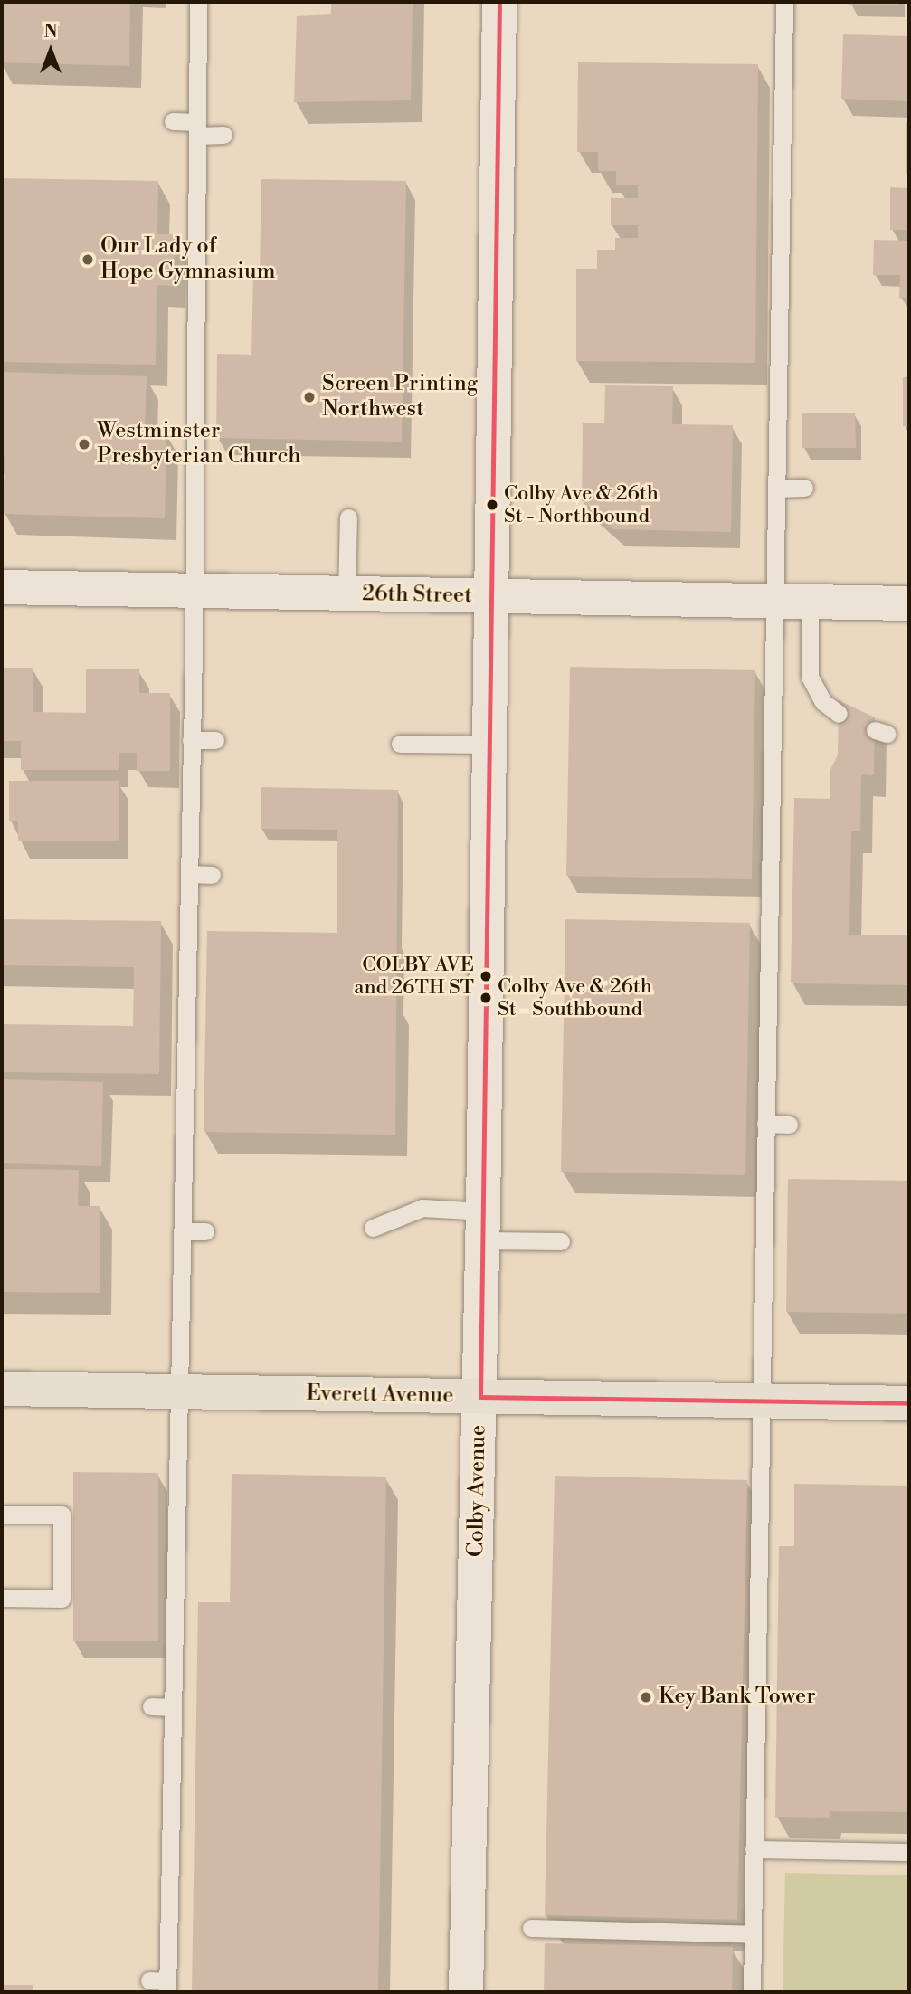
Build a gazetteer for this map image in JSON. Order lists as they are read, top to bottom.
{
  "streets": {
    "main road": ["26th Street", "Everett Avenue", "Colby Avenue"]
  },
  "crossings": [
    ["26th Street", "Colby Avenue"],
    ["Everett Avenue", "Colby Avenue"]
  ],
  "places": [
    "Our Lady of Hope Gymnasium",
    "Screen Printing Northwest",
    "Westminster Presbyterian Church",
    "Colby Ave & 26th St - Northbound",
    "COLBY AVE and 26TH ST",
    "Colby Ave & 26th St - Southbound",
    "Key Bank Tower"
  ],
  "north": "top"
}
